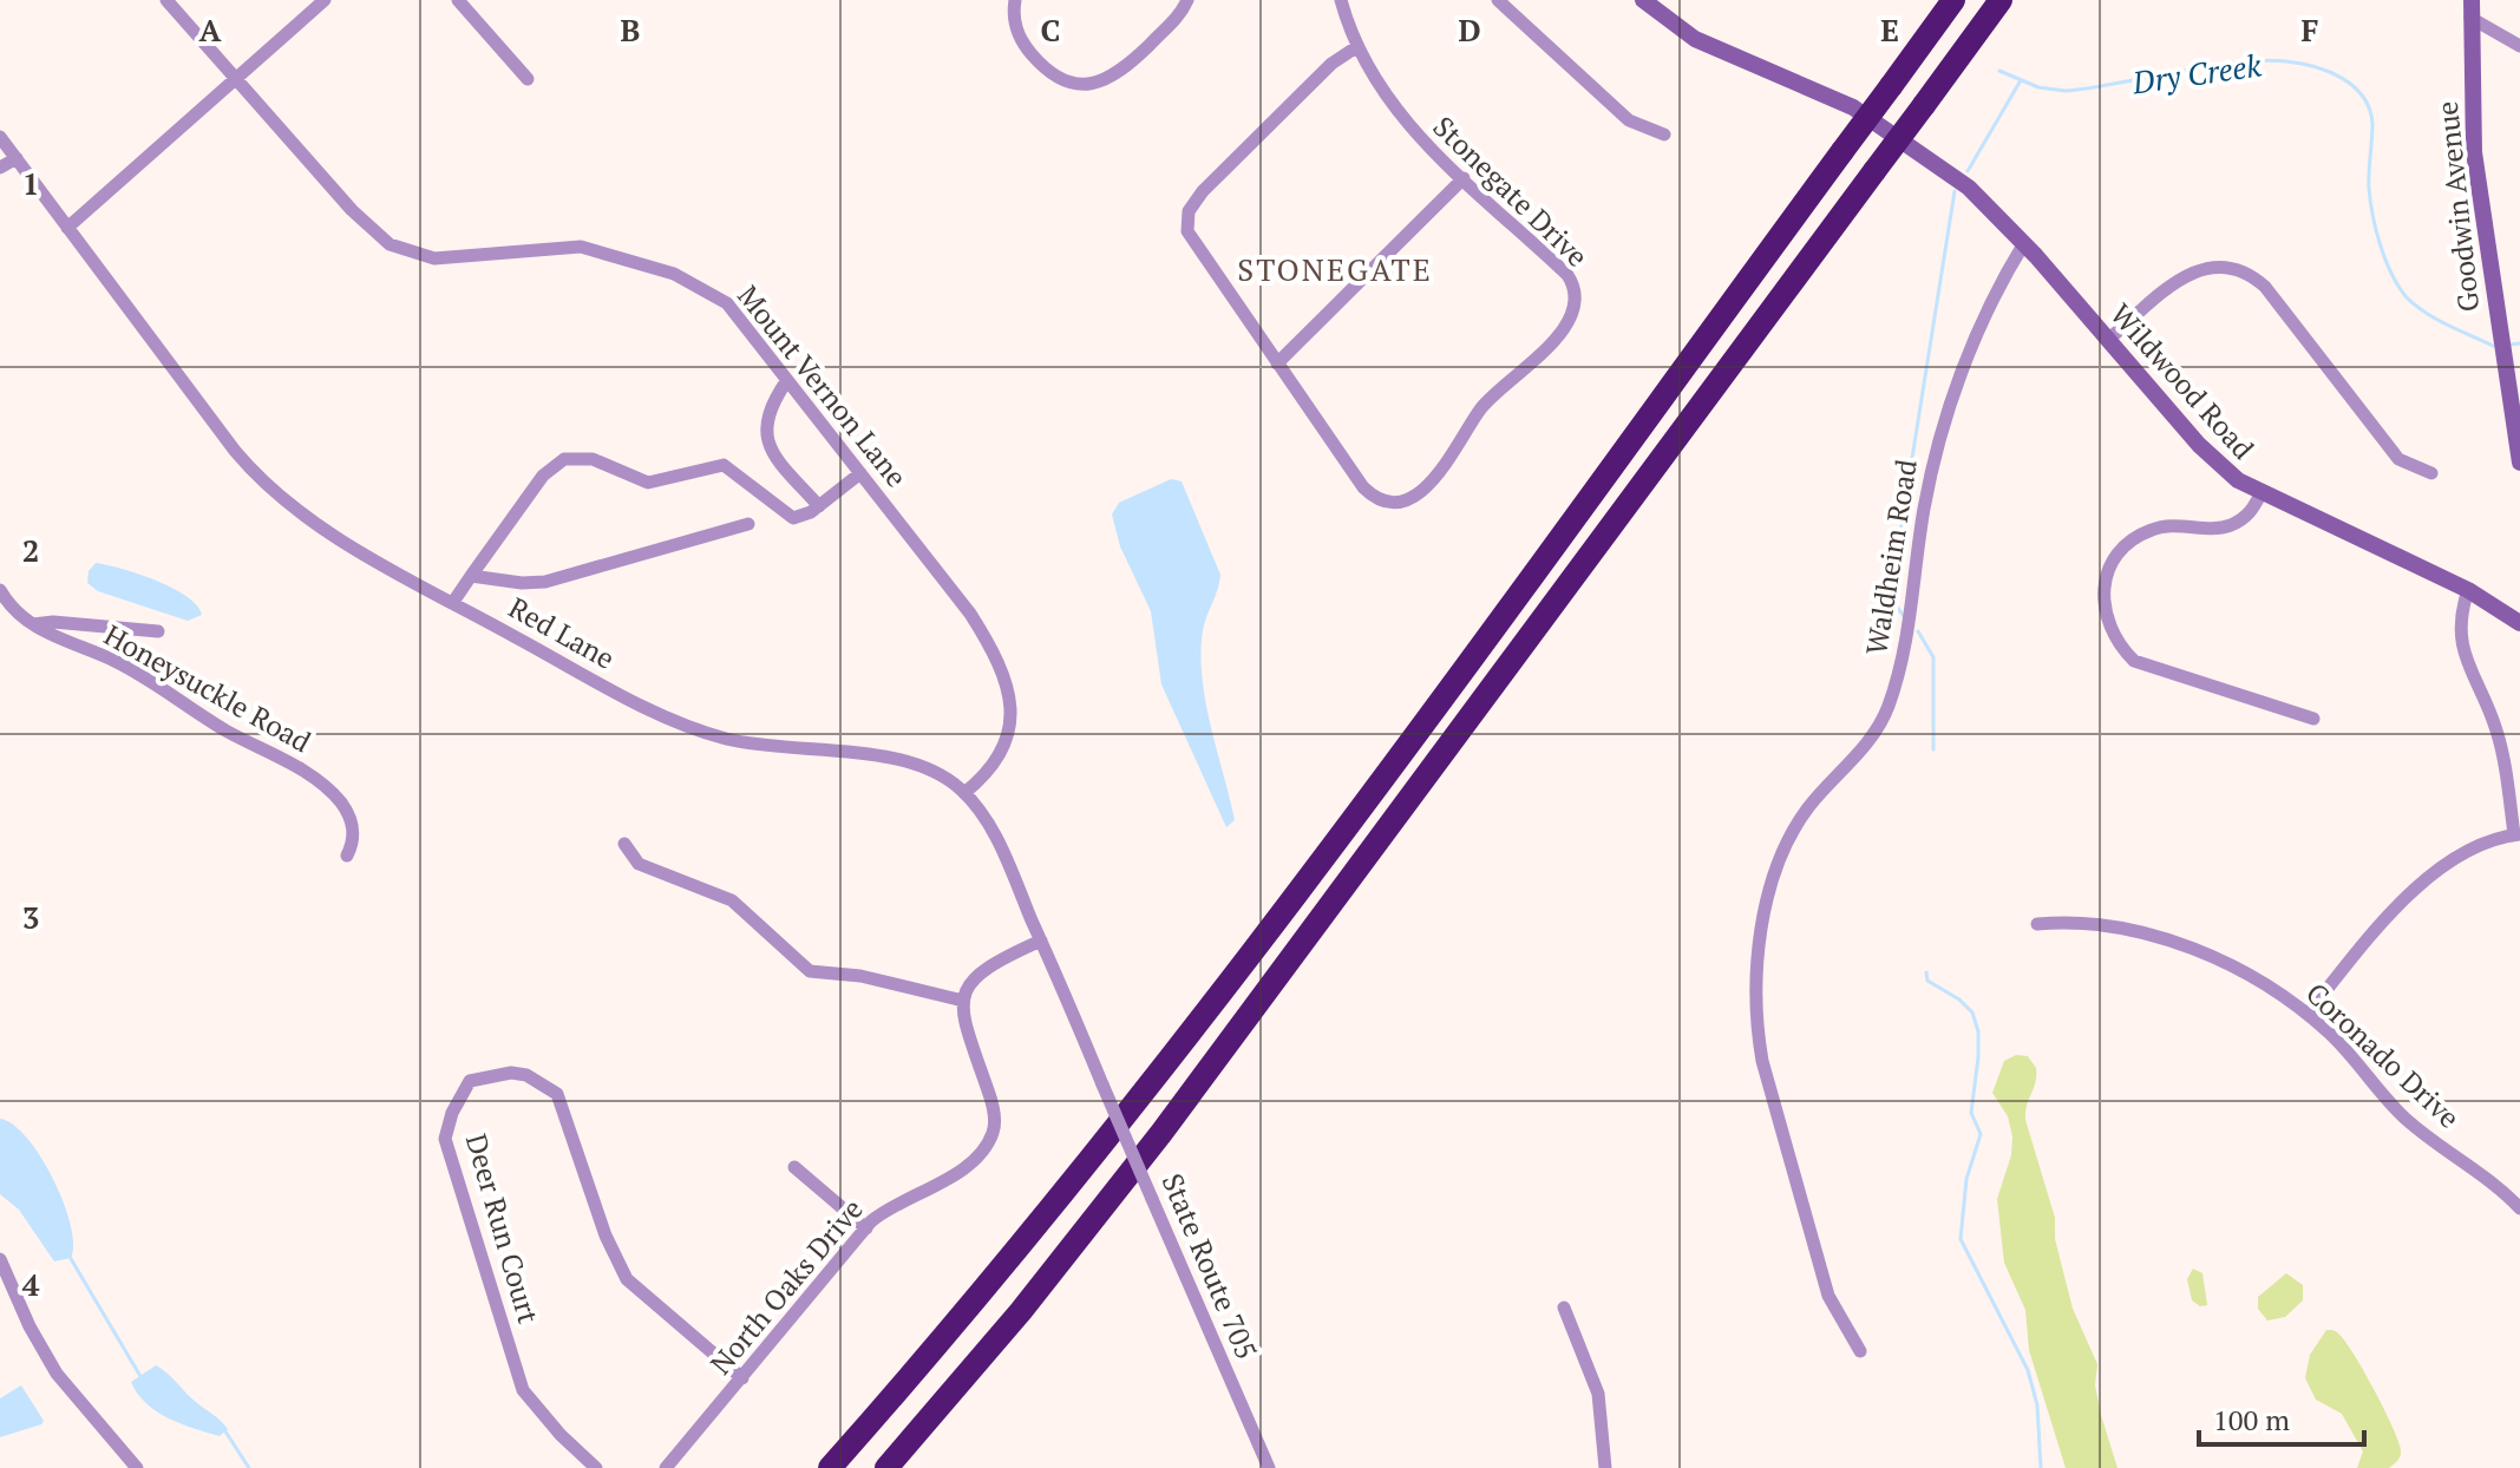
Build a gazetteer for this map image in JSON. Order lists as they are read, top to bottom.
{
  "streets": {
    "street": [
      "Stonegate Drive",
      "Goodwin Avenue",
      "Wildwood Road",
      "Mount Vernon Lane",
      "Waldheim Road",
      "Red Lane",
      "Honeysuckle Road",
      "Coronado Drive",
      "Deer Run Court",
      "State Route 705",
      "North Oaks Drive"
    ]
  },
  "crossings": [
    ["Wildwood Road", "Waldheim Road"],
    ["Mount Vernon Lane", "Red Lane"],
    ["Red Lane", "State Route 705"],
    ["Deer Run Court", "North Oaks Drive"]
  ],
  "districts": ["STONEGATE"],
  "water": ["Dry Creek"],
  "scale_bar": "100 m",
  "grid": {
    "columns": [
      "A",
      "B",
      "C",
      "D",
      "E",
      "F"
    ],
    "rows": [
      "1",
      "2",
      "3",
      "4"
    ]
  }
}
